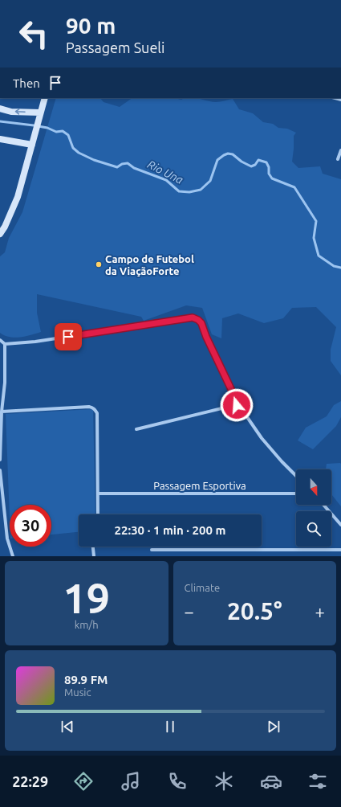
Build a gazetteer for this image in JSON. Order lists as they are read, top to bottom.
{
  "streets": {
    "street": ["Passagem Esportiva"]
  },
  "water": ["Rio Una"],
  "places": ["Campo de Futebol da ViaçãoForte"],
  "north": "bottom",
  "page": {
    "turn": ["90 m", "Passagem Sueli"],
    "then": "Then",
    "limit": "30",
    "trip": "22:30 · 1 min · 200 m",
    "tile": [
      ["19", "km/h"],
      "Climate"
    ],
    "heat": ["−", "20.5°", "+"],
    "song": ["89.9 FM", "Music"],
    "tabs": "22:29"
  }
}
